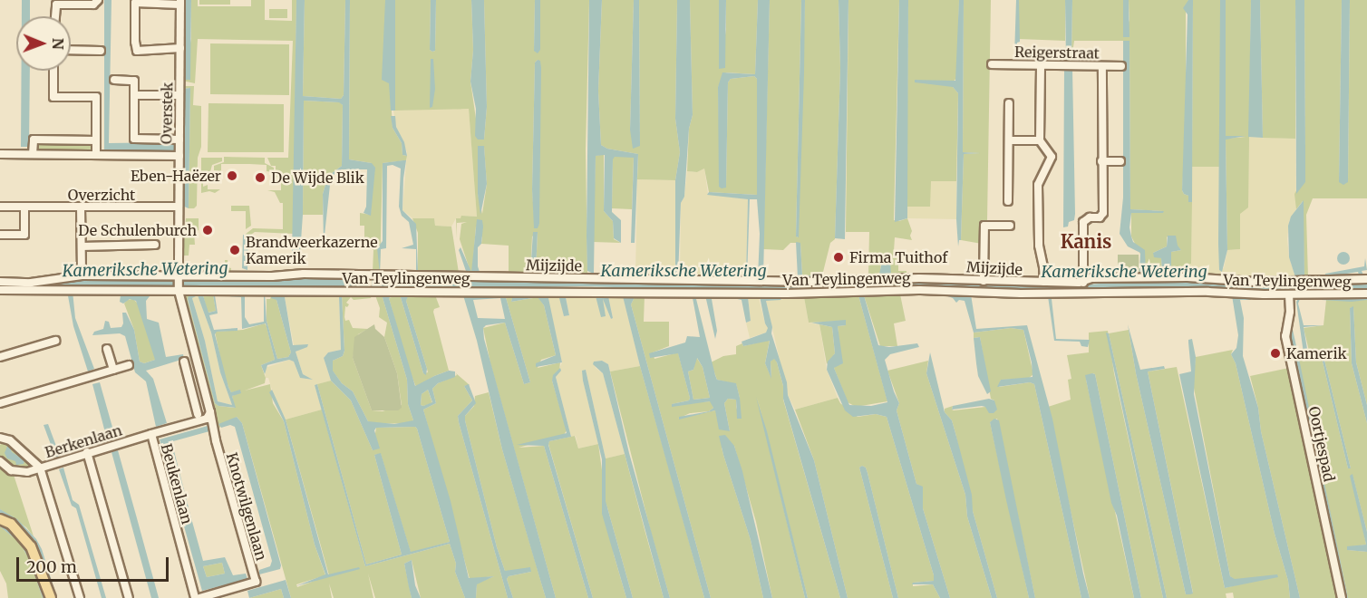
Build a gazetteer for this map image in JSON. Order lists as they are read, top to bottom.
{
  "streets": {
    "street": [
      "Reigerstraat",
      "Overstek",
      "Overzicht",
      "Mijzijde",
      "Van Teylingenweg",
      "Berkenlaan",
      "Oortjespad",
      "Beukenlaan",
      "Knotwilgenlaan"
    ]
  },
  "crossings": [
    ["Overstek", "Overzicht"],
    ["Overstek", "Mijzijde"],
    ["Overstek", "Van Teylingenweg"],
    ["Mijzijde", "Van Teylingenweg"],
    ["Van Teylingenweg", "Oortjespad"],
    ["Berkenlaan", "Beukenlaan"],
    ["Beukenlaan", "Knotwilgenlaan"]
  ],
  "districts": ["Kanis"],
  "water": ["Kameriksche Wetering"],
  "places": [
    "Eben-Haëzer",
    "De Wijde Blik",
    "De Schulenburch",
    "Brandweerkazerne Kamerik",
    "Firma Tuithof",
    "Kamerik"
  ],
  "scale_bar": "200 m",
  "north": "right"
}
